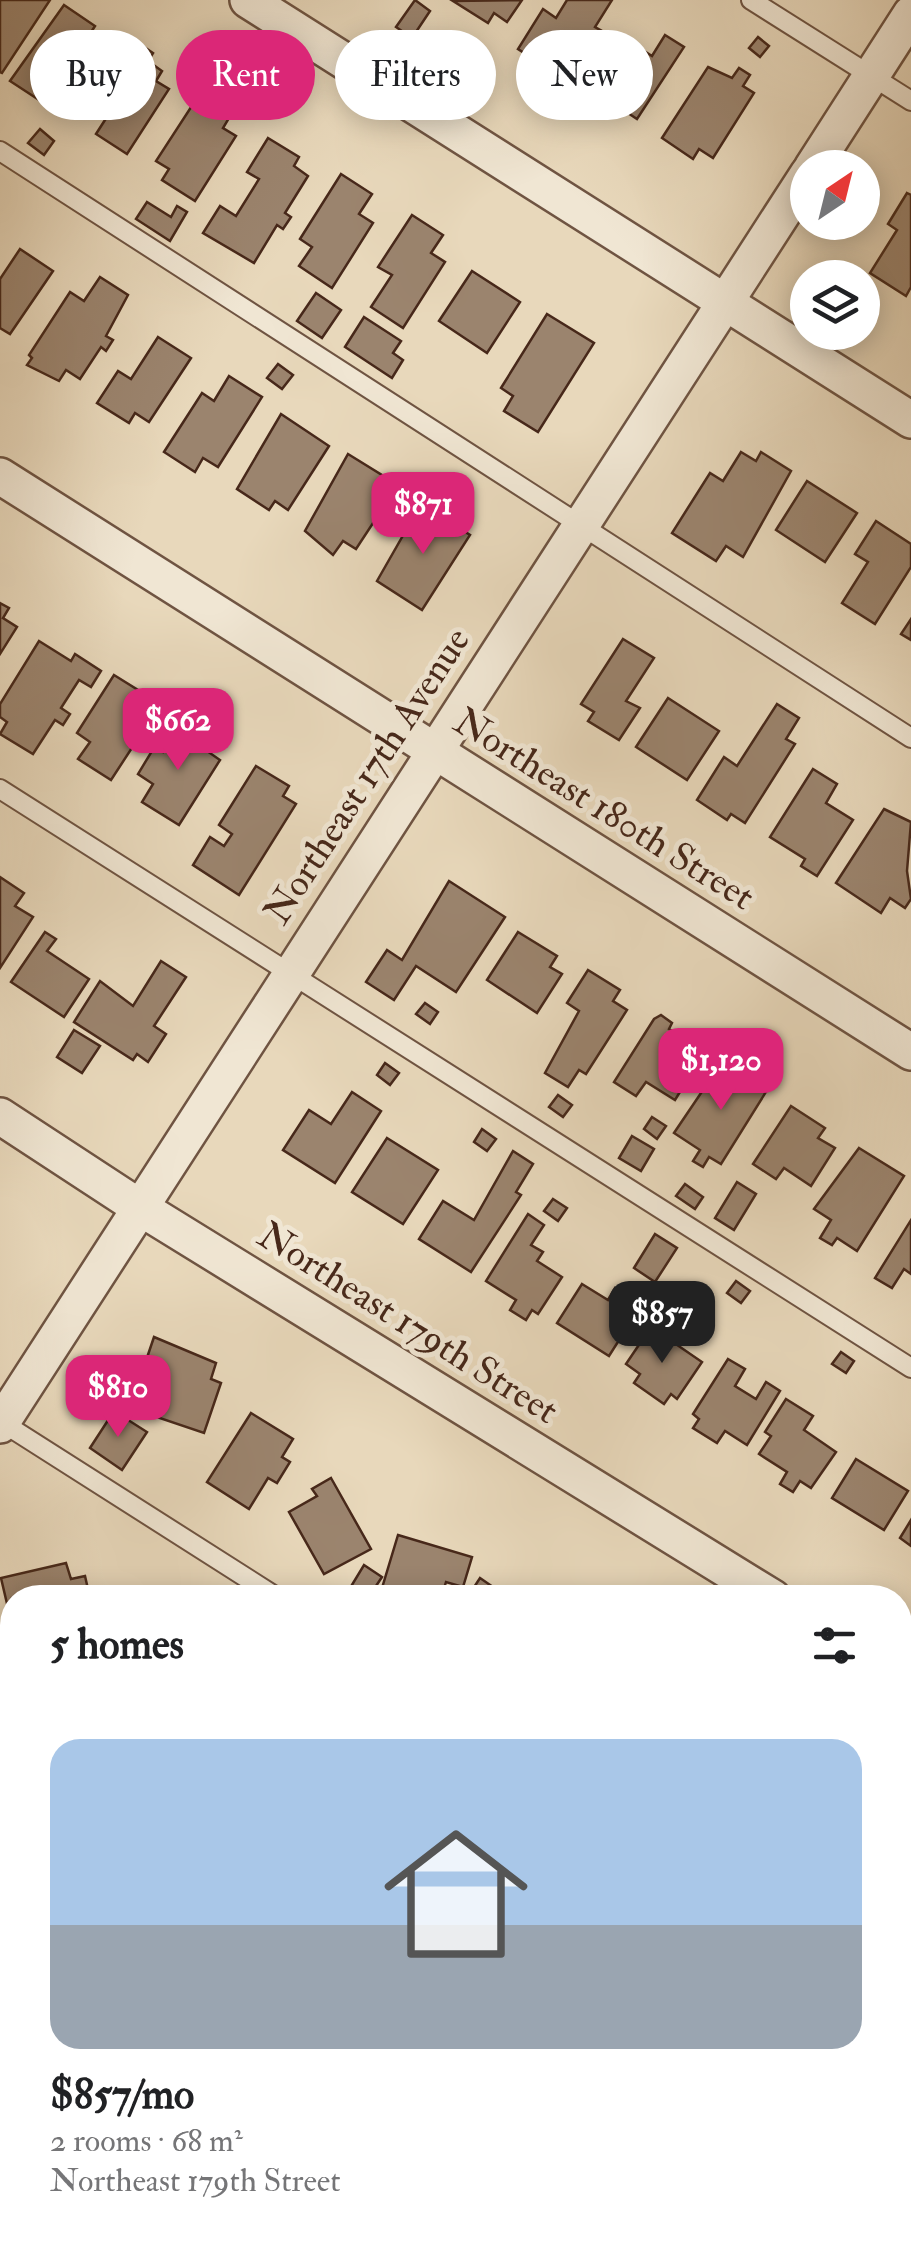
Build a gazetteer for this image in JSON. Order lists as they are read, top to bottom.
{
  "streets": {
    "street": ["Northeast 17th Avenue", "Northeast 180th Street", "Northeast 179th Street"]
  },
  "crossings": [
    ["Northeast 17th Avenue", "Northeast 180th Street"],
    ["Northeast 17th Avenue", "Northeast 179th Street"]
  ],
  "north": "top right",
  "page": {
    "chip": [
      "Buy",
      "Rent",
      "Filters",
      "New"
    ],
    "price": [
      "$871",
      "$662",
      "$1,120",
      "$857",
      "$810"
    ],
    "heading": "5 homes",
    "list": [
      {
        "name": "$857/mo",
        "note": "2 rooms · 68 m² · Northeast 179th Street"
      }
    ]
  }
}
